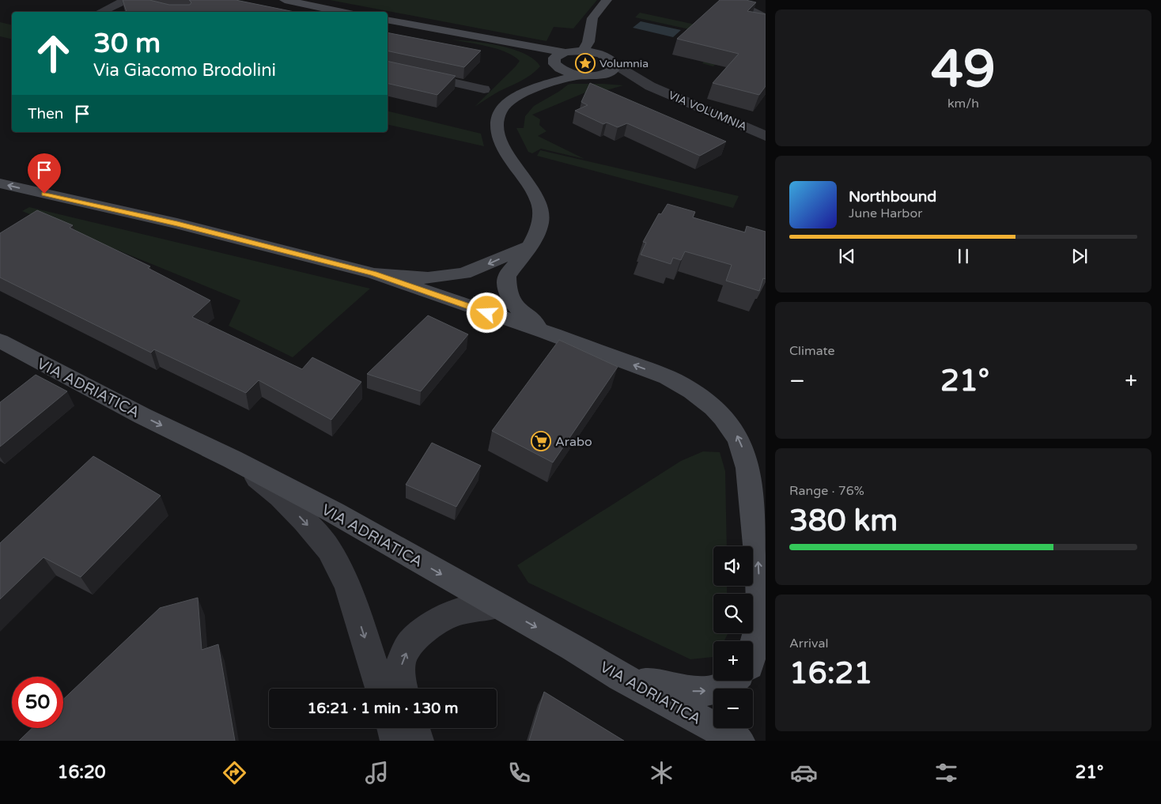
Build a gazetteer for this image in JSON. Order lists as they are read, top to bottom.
{
  "streets": {
    "main road": ["VIA ADRIATICA"],
    "street": ["VIA VOLUMNIA"]
  },
  "one_way": ["VIA ADRIATICA"],
  "places": {
    "place": ["Volumnia"],
    "supermarket": ["Arabo"]
  },
  "page": {
    "tile": [
      ["49", "km/h"],
      "Climate",
      ["Range · 76%", "380 km"],
      ["Arrival", "16:21"]
    ],
    "turn": ["30 m", "Via Giacomo Brodolini"],
    "then": "Then",
    "song": ["Northbound", "June Harbor"],
    "heat": ["−", "21°", "+"],
    "map_buttons": ["+", "−"],
    "limit": "50",
    "trip": "16:21 · 1 min · 130 m",
    "tabs": ["16:20", "21°"]
  }
}
